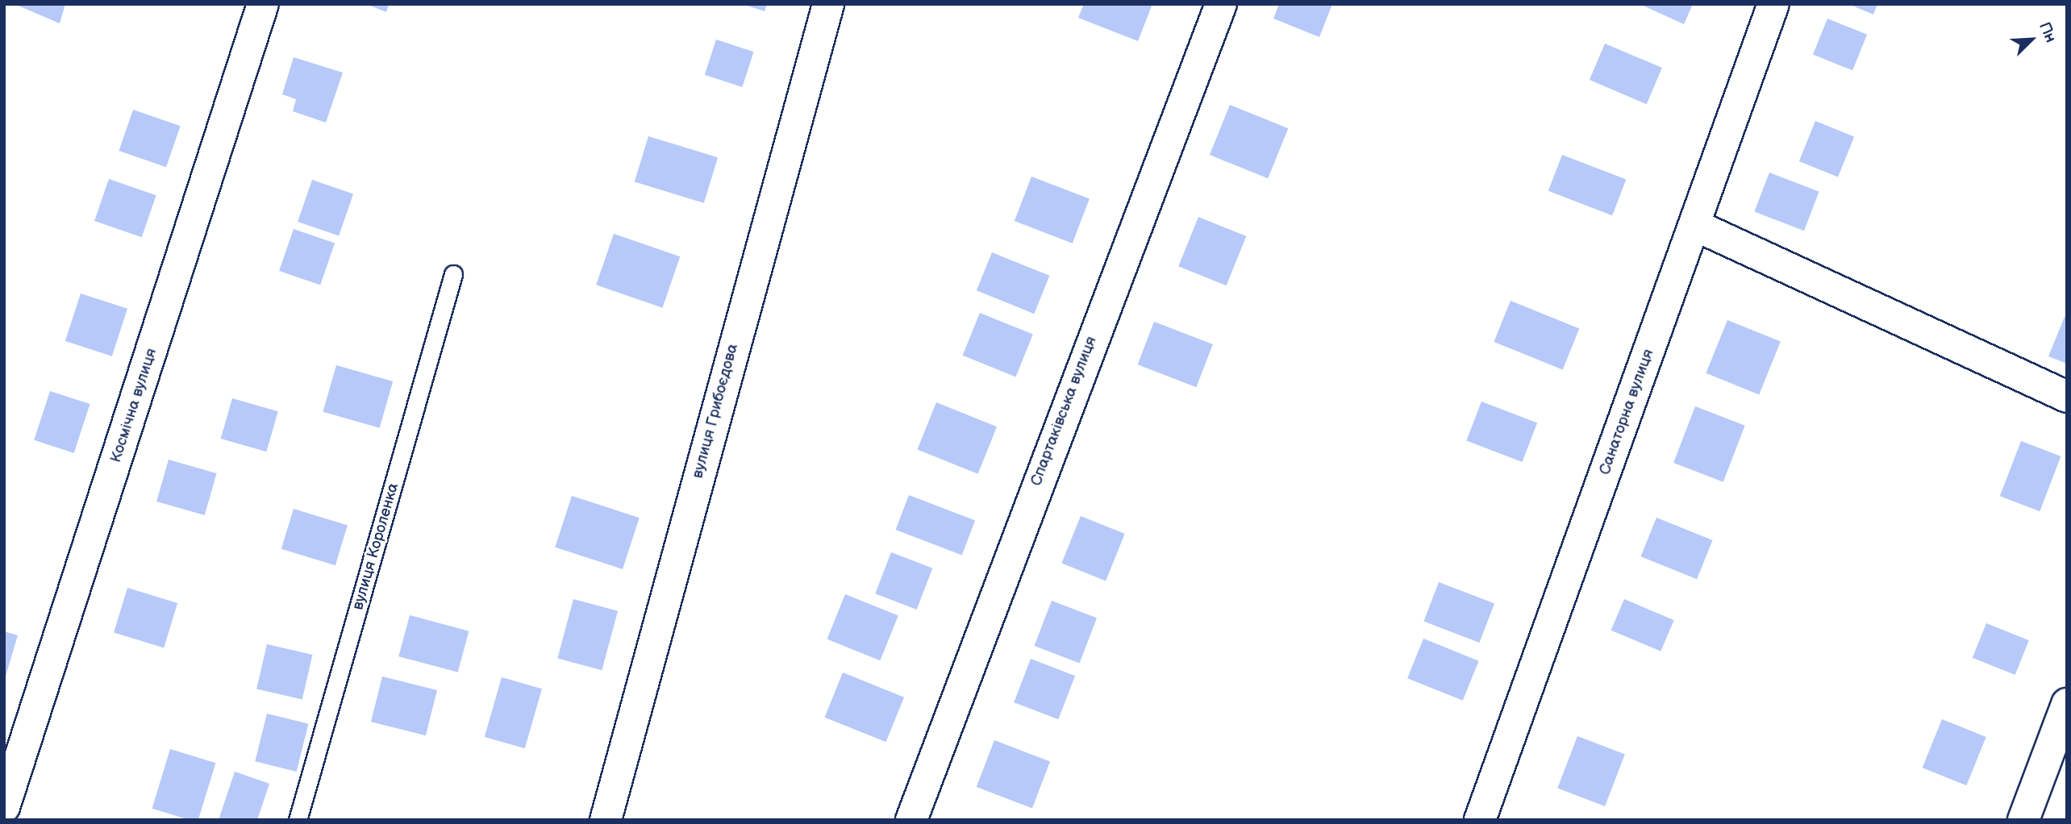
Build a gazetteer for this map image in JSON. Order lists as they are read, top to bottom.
{
  "streets": {
    "street": [
      "Космічна вулиця",
      "вулиця Грибоєдова",
      "Спартаківська вулиця",
      "Санаторна вулиця"
    ],
    "lane": ["вулиця Короленка"]
  },
  "north": "top right"
}
